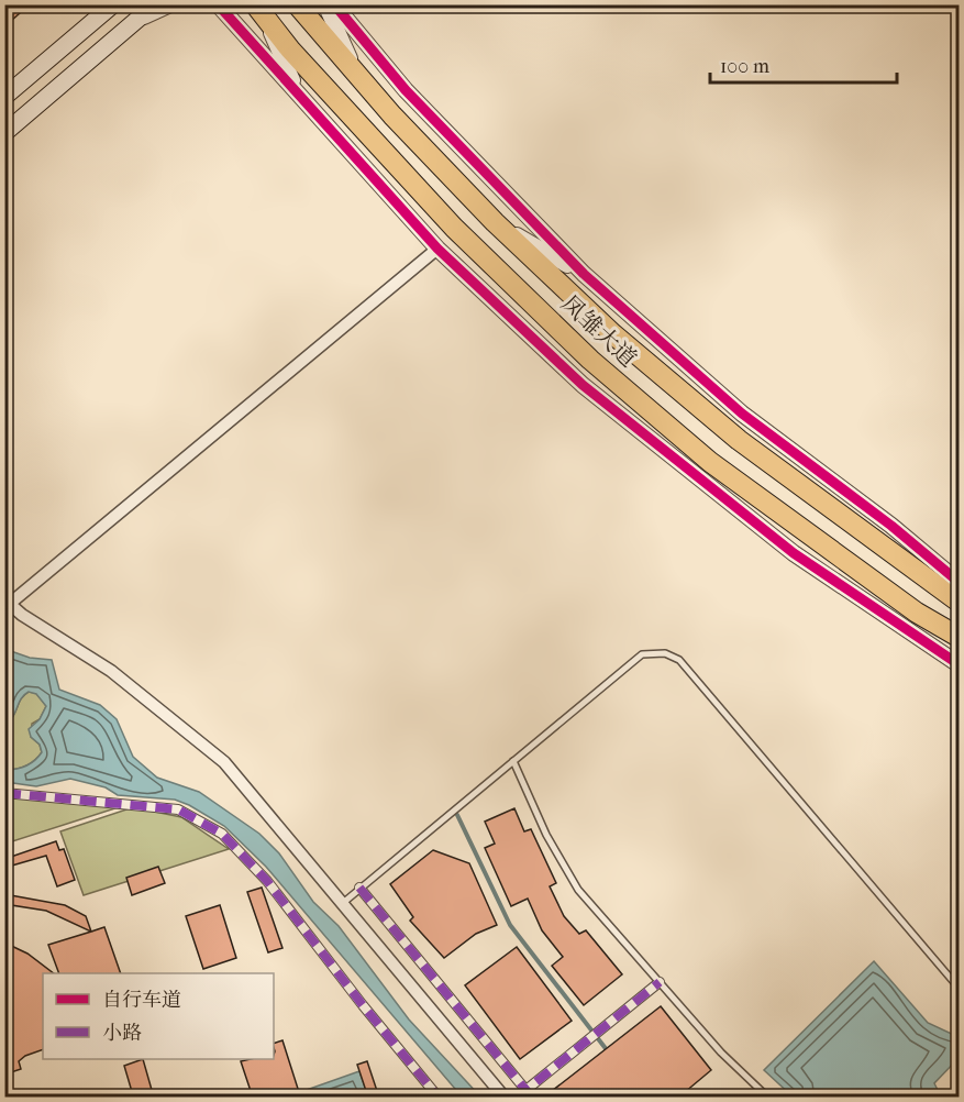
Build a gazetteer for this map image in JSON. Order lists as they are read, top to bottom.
{
  "streets": {
    "main road": ["凤雏大道"]
  },
  "legend": ["自行车道", "小路"],
  "scale_bar": "100 m"
}
